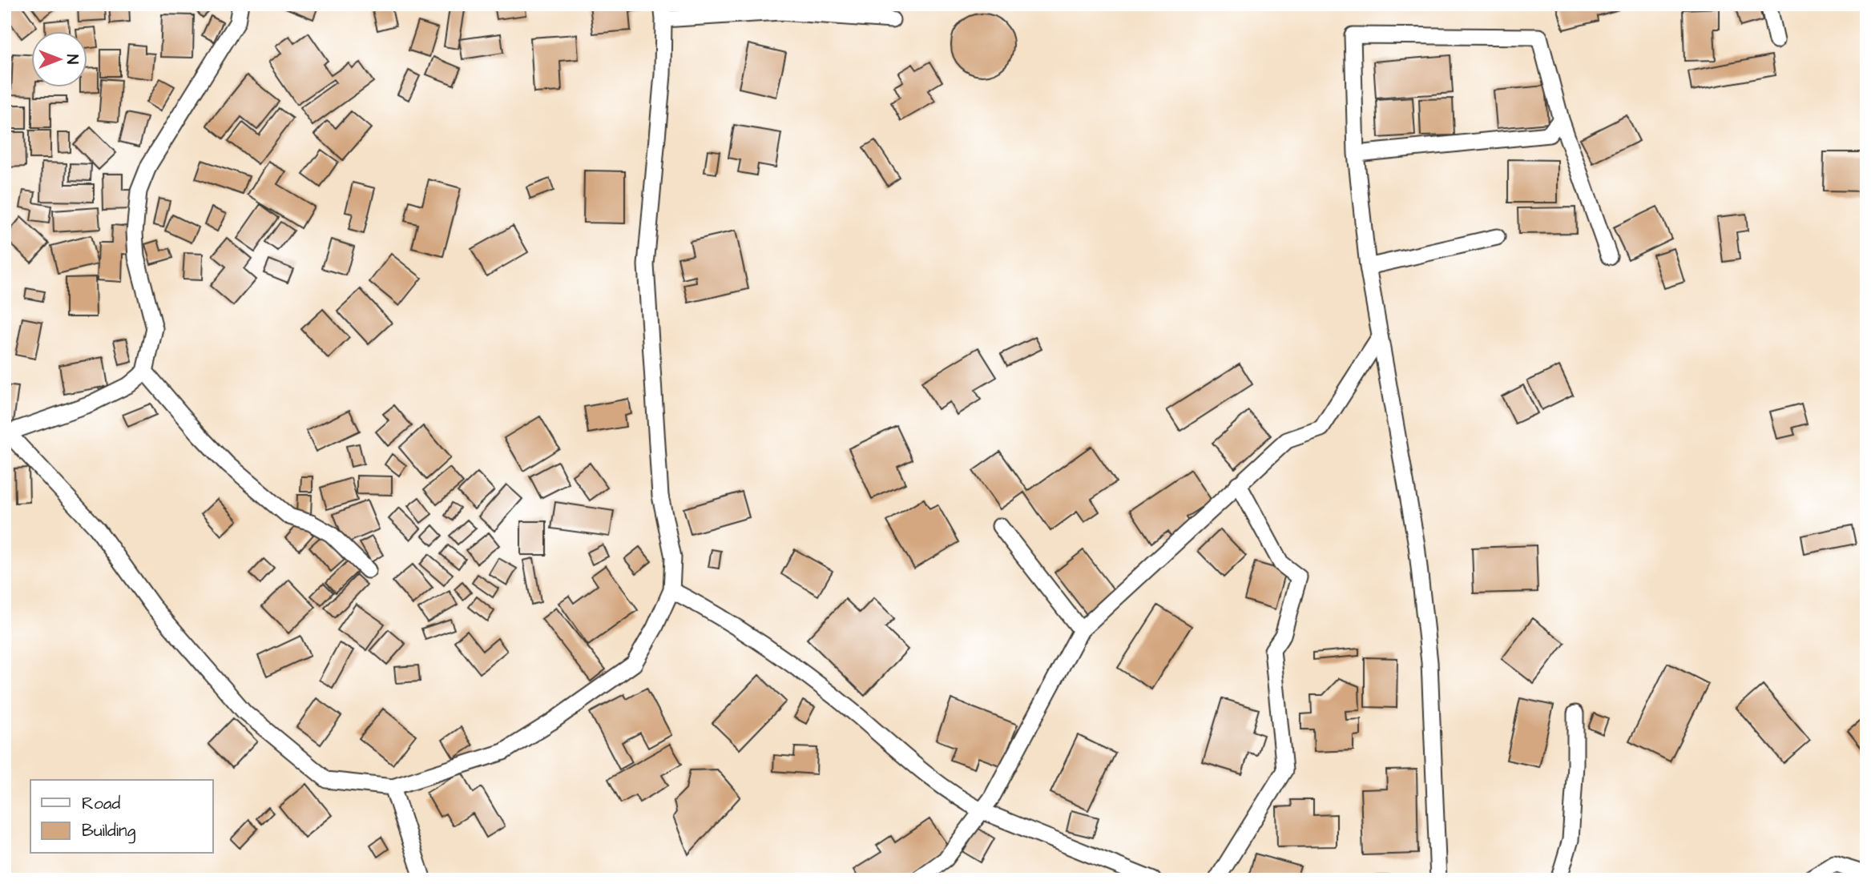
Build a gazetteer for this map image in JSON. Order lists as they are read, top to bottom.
{
  "legend": ["Road", "Building"],
  "north": "right"
}
